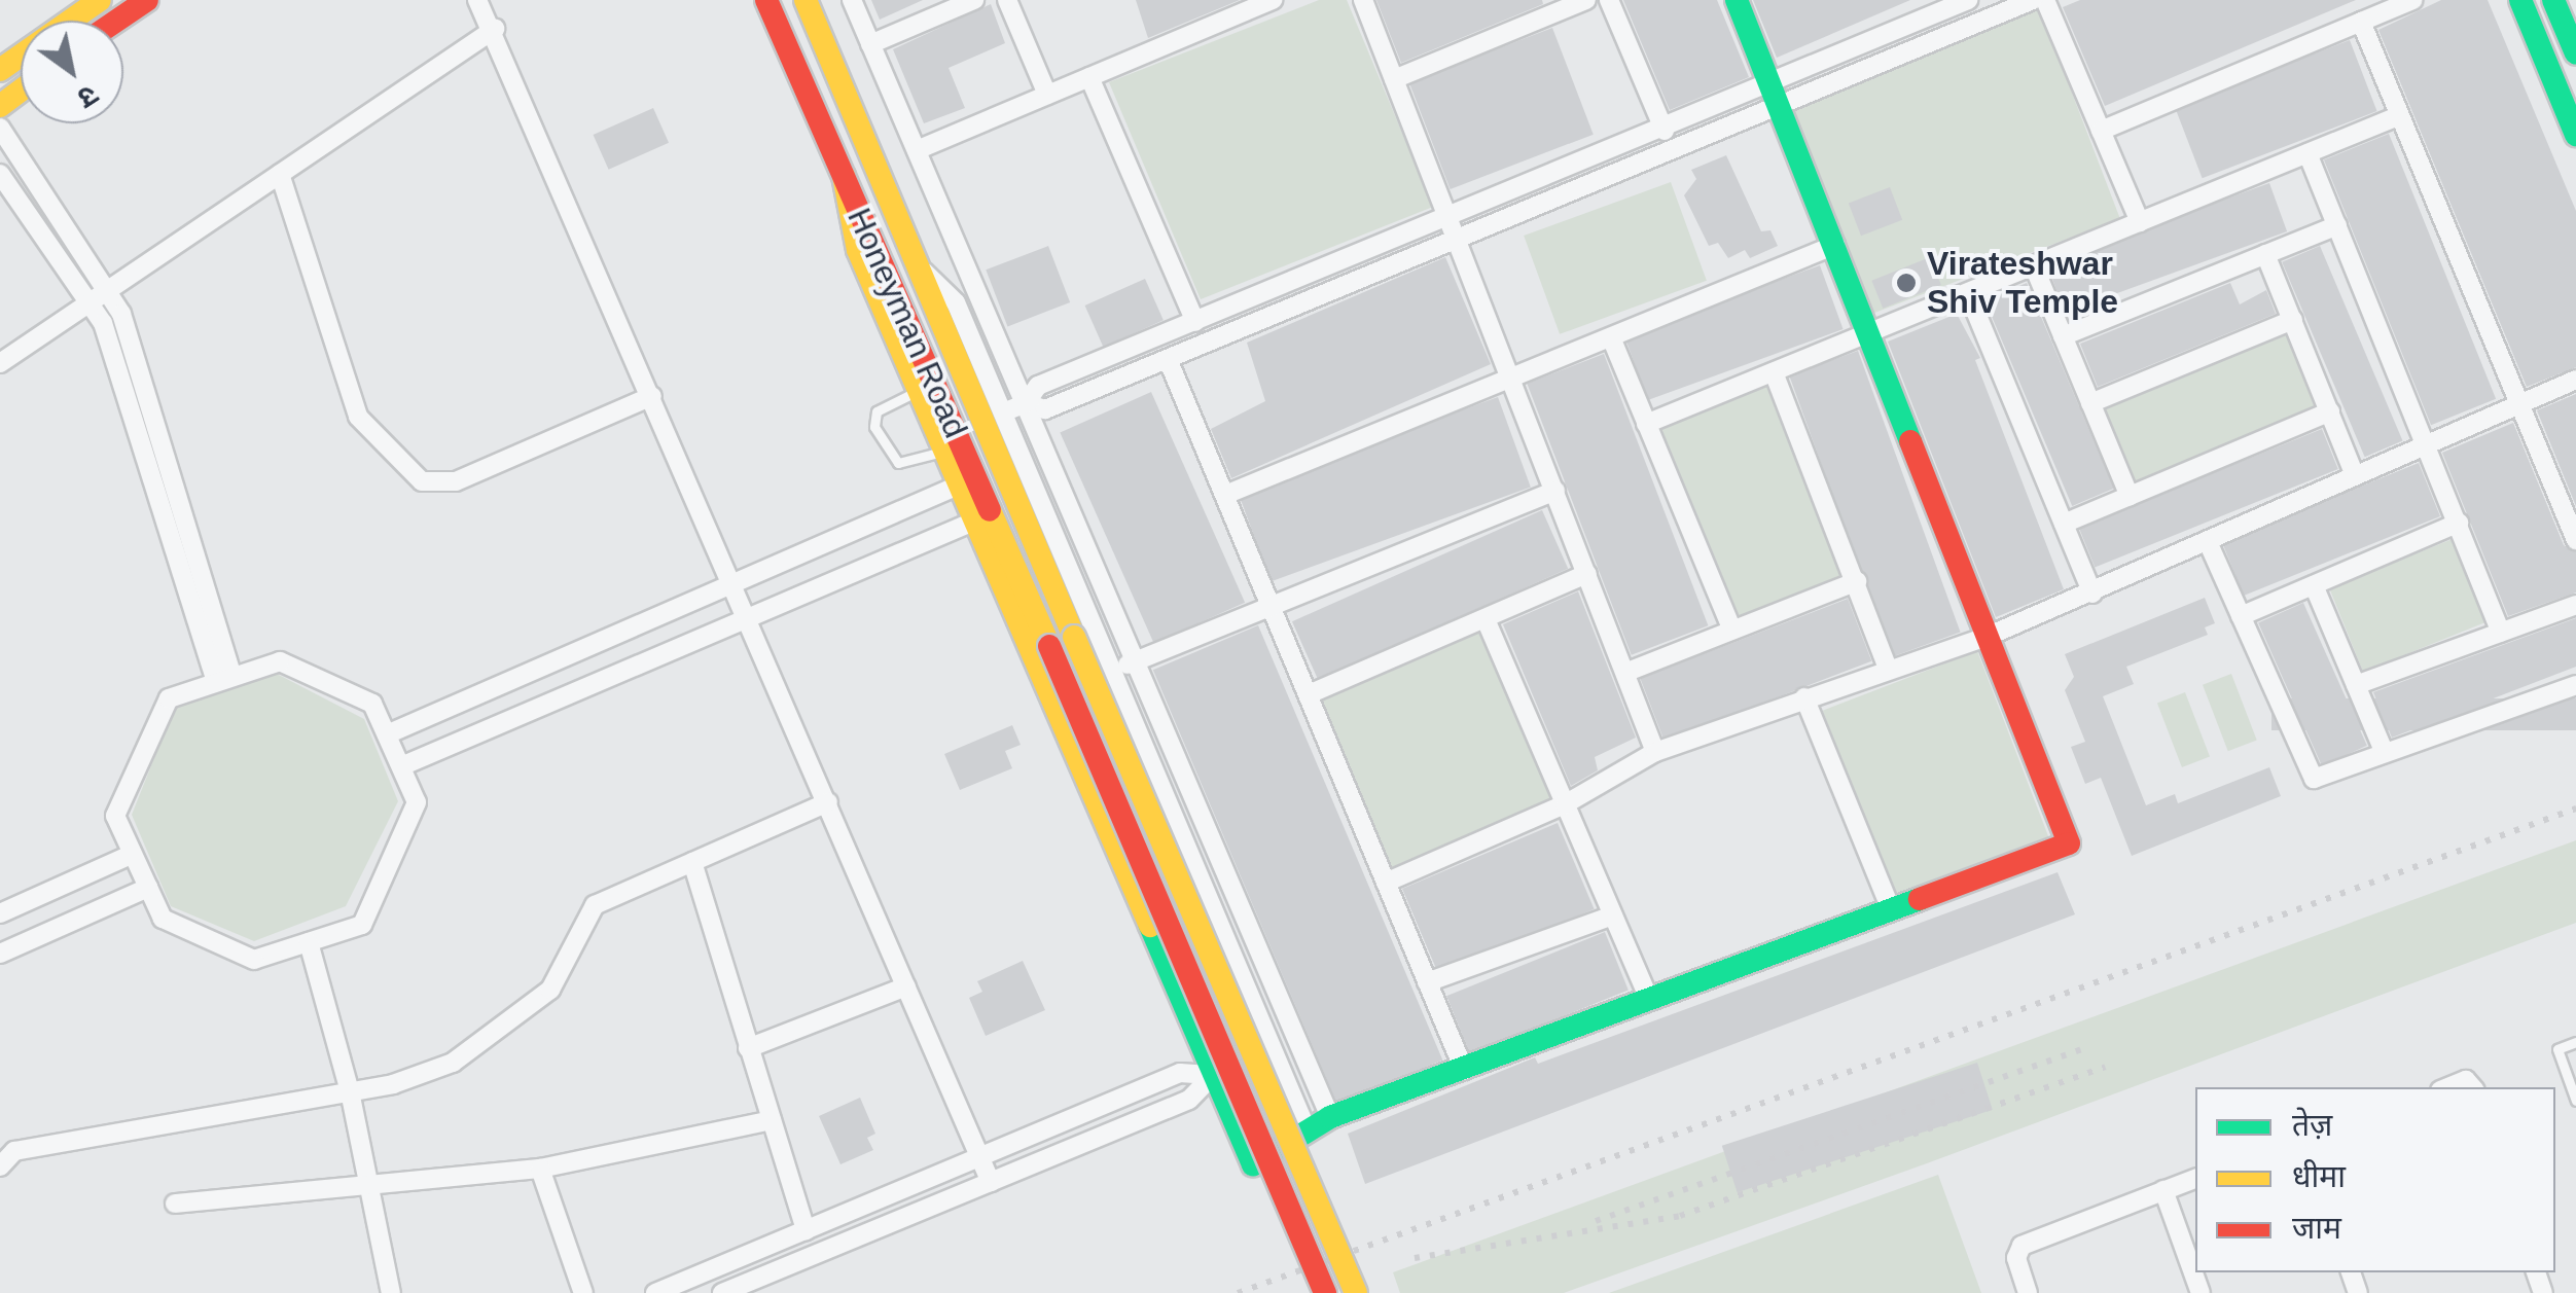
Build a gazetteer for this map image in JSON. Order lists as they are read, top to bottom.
{
  "streets": {
    "street": ["Honeyman Road"]
  },
  "places": ["Virateshwar Shiv Temple"],
  "legend": ["तेज़", "धीमा", "जाम"],
  "north": "bottom right"
}
